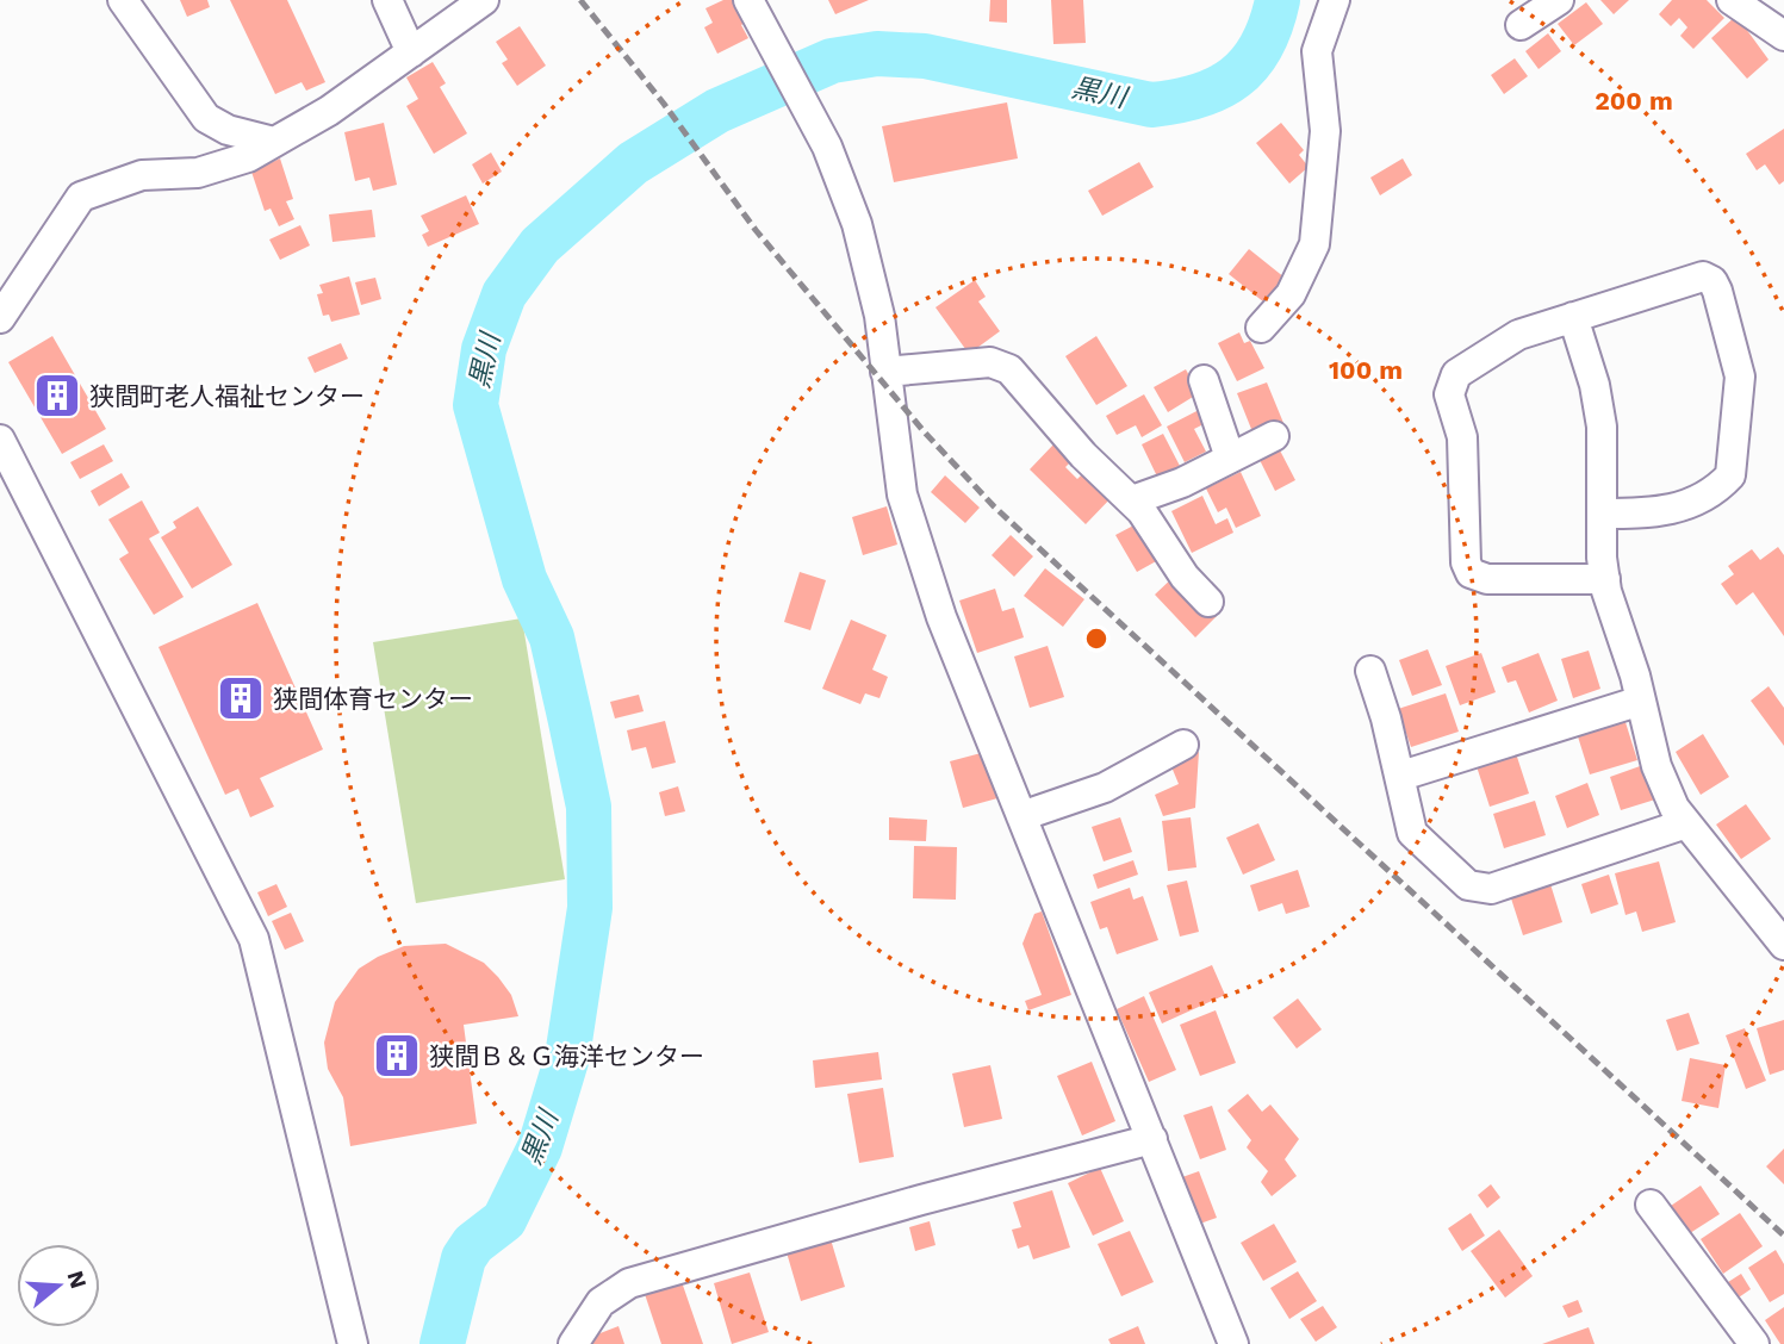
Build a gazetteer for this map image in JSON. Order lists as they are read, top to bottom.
{
  "water": ["黒川"],
  "places": {
    "building": ["狭間町老人福祉センター", "狭間体育センター", "狭間Ｂ＆Ｇ海洋センター"]
  },
  "north": "right",
  "rings": ["200 m", "100 m"]
}
